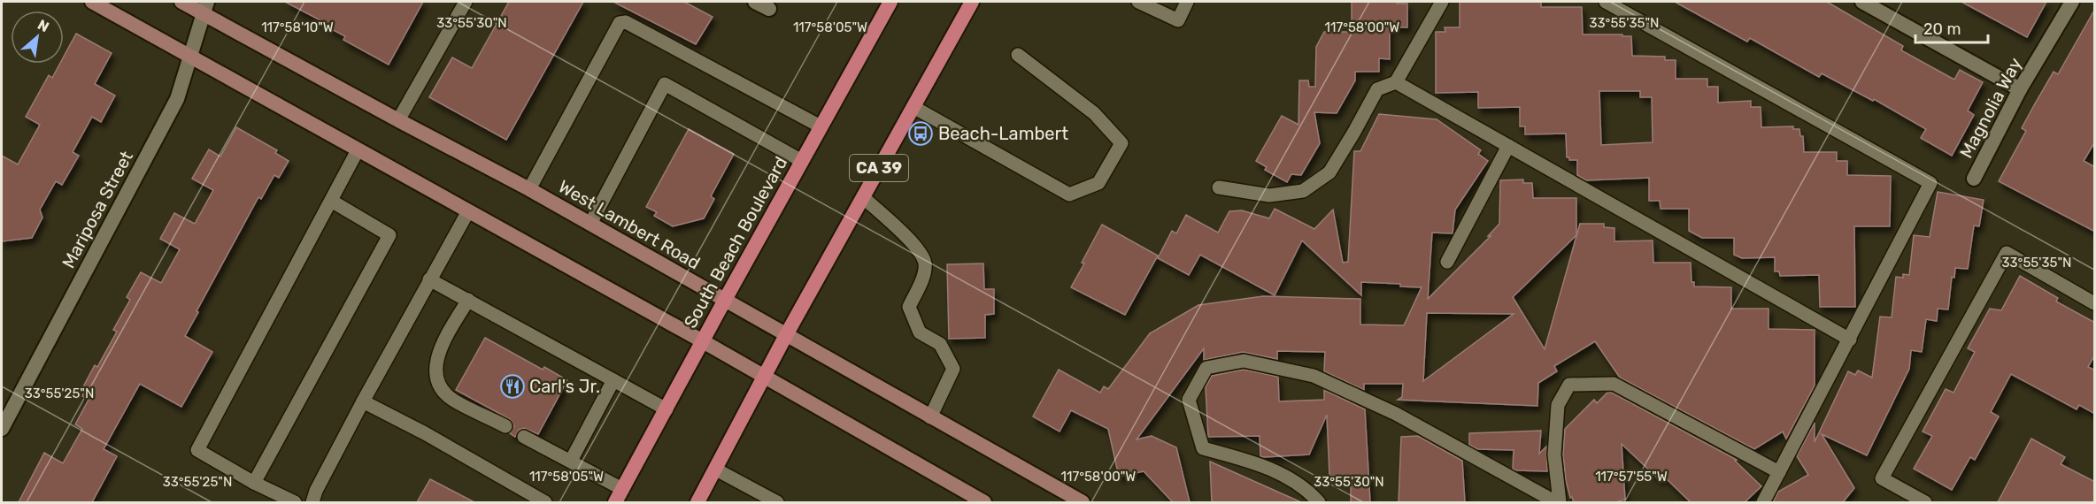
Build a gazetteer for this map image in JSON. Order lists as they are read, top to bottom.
{
  "streets": {
    "main road": ["CA 39", "West Lambert Road", "South Beach Boulevard"],
    "street": ["Magnolia Way", "Mariposa Street"]
  },
  "crossings": [
    ["CA 39", "West Lambert Road"],
    ["Mariposa Street", "West Lambert Road"],
    ["West Lambert Road", "South Beach Boulevard"]
  ],
  "places": {
    "bus stop": ["Beach-Lambert"],
    "restaurant": ["Carl's Jr."]
  },
  "scale_bar": "20 m",
  "north": "top right",
  "coordinates": [
    "33°55'30\"N",
    "33°55'35\"N",
    "117°58'10\"W",
    "117°58'05\"W",
    "117°58'00\"W",
    "33°55'25\"N",
    "117°57'55\"W"
  ]
}
